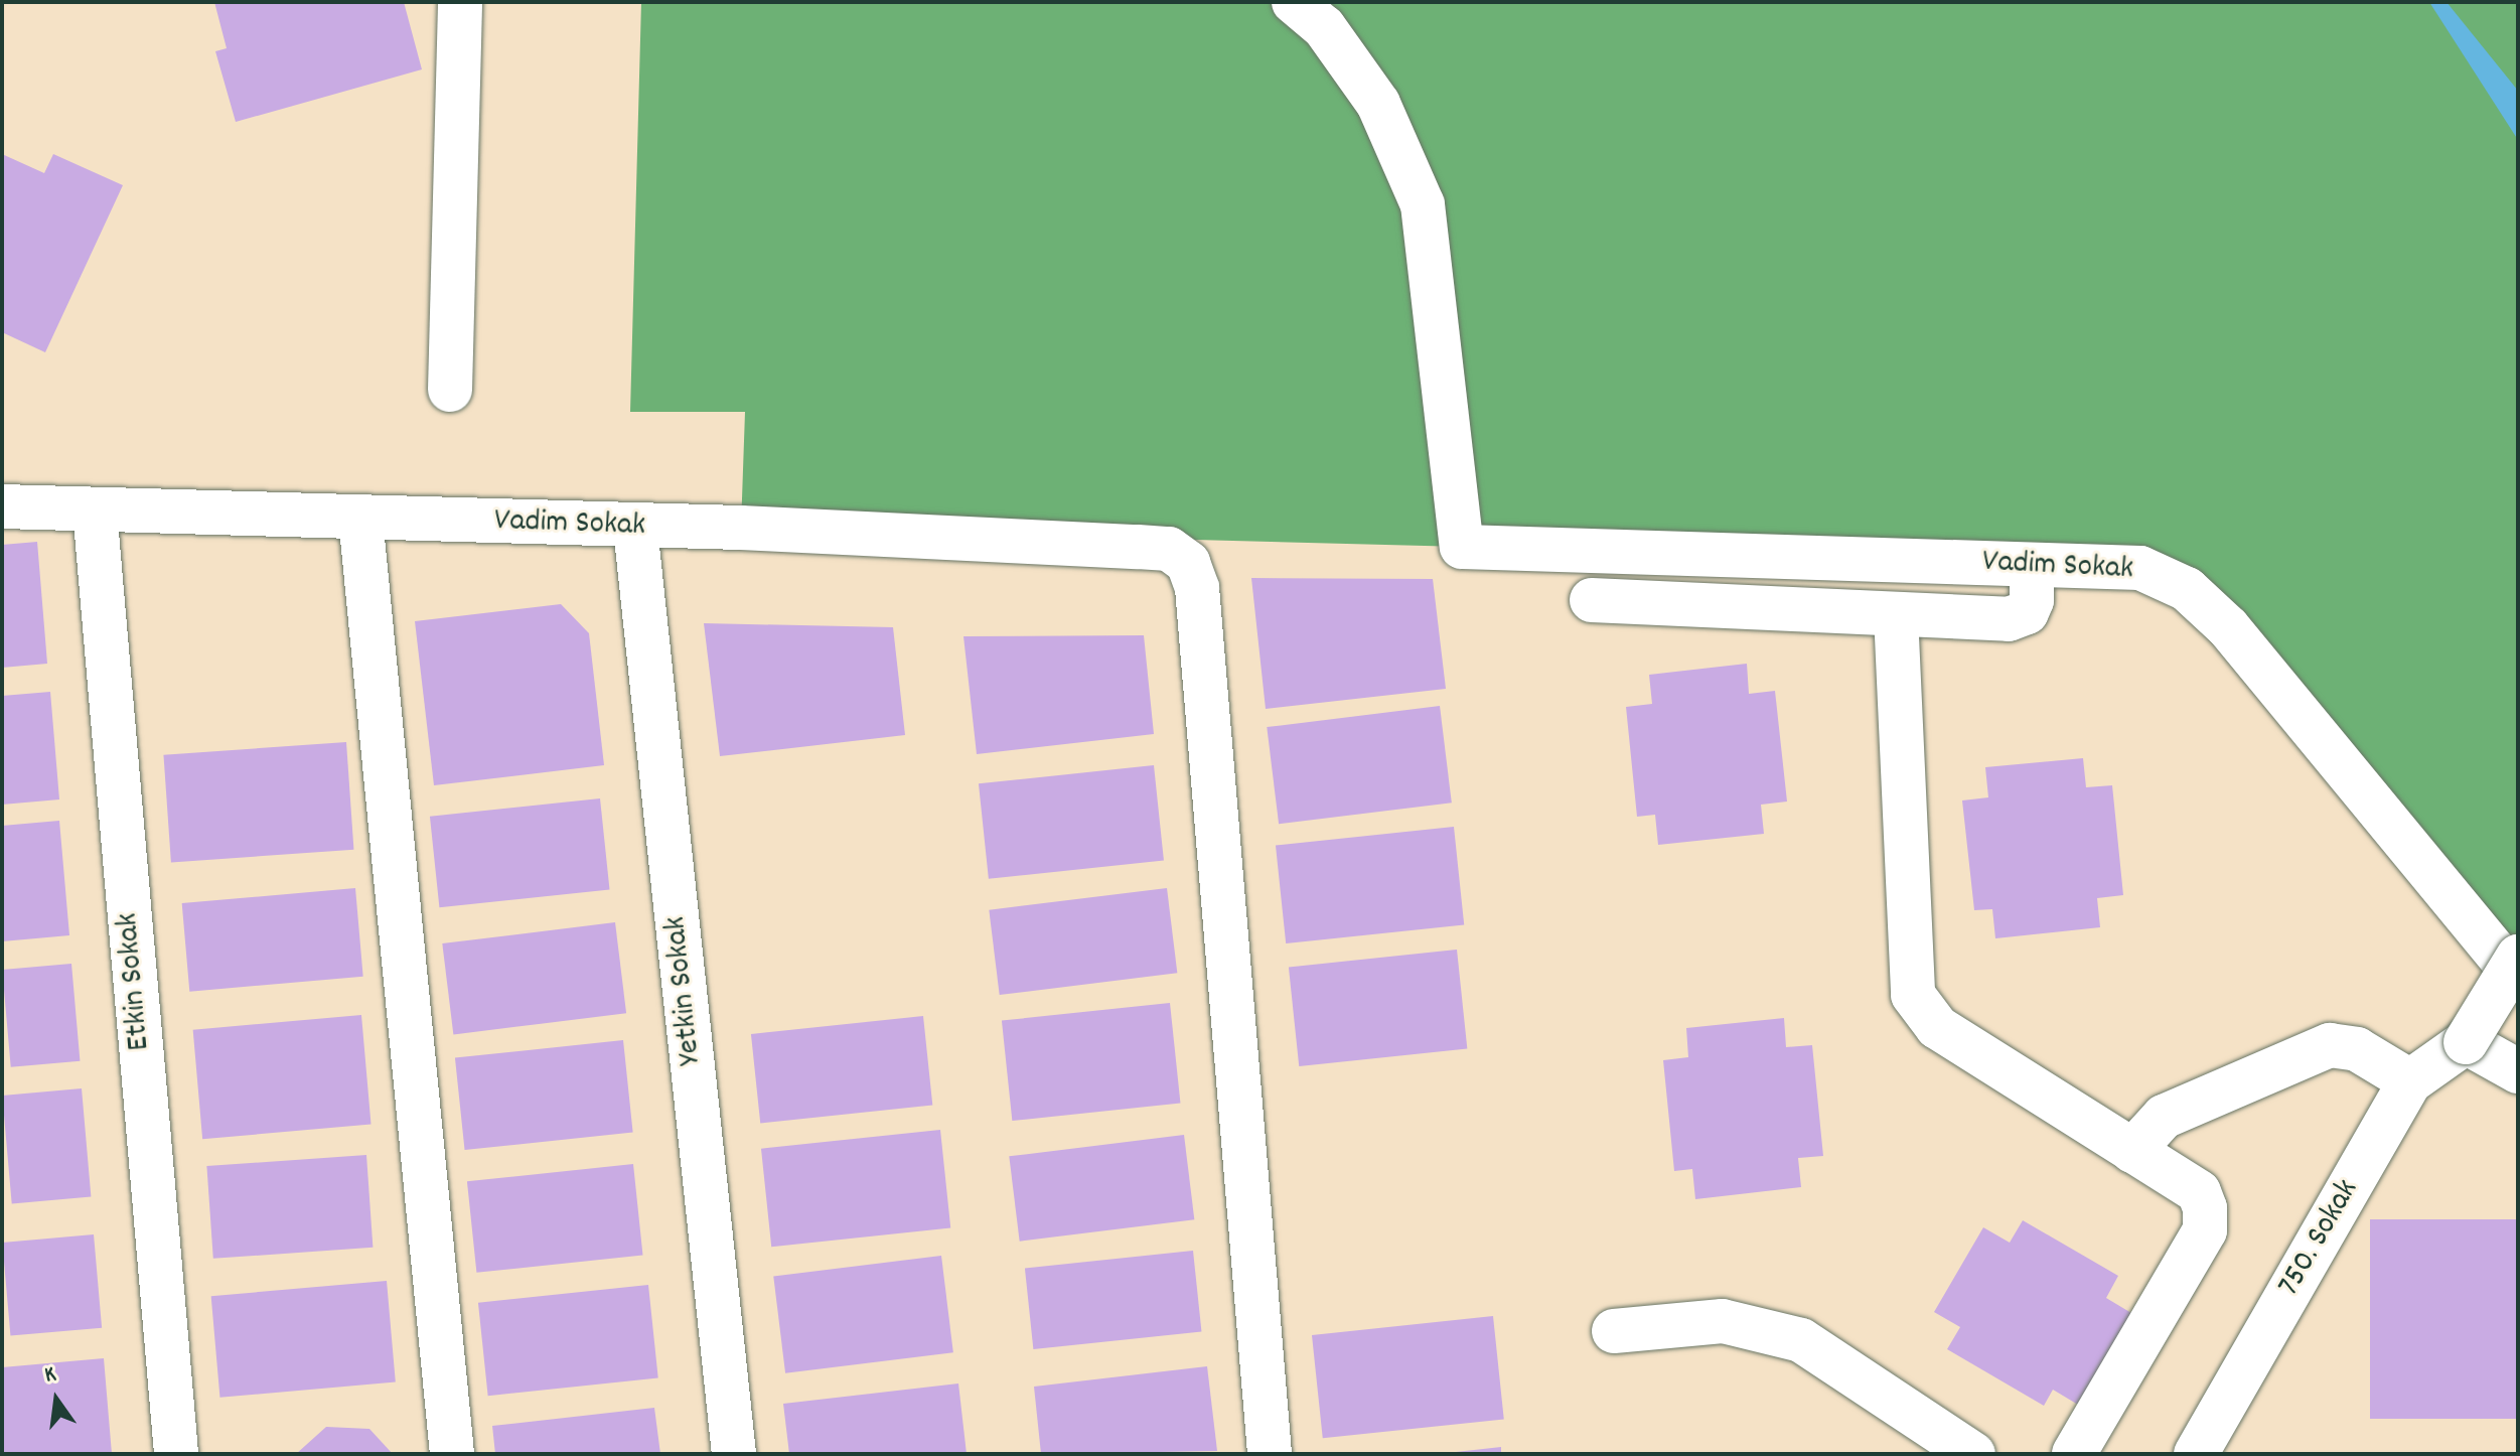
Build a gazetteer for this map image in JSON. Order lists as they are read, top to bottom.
{
  "streets": {
    "street": [
      "Vadim Sokak",
      "Etkin Sokak",
      "Yetkin Sokak",
      "750. Sokak"
    ]
  },
  "crossings": [
    ["Vadim Sokak", "Etkin Sokak"],
    ["Vadim Sokak", "Yetkin Sokak"]
  ],
  "north": "top"
}
